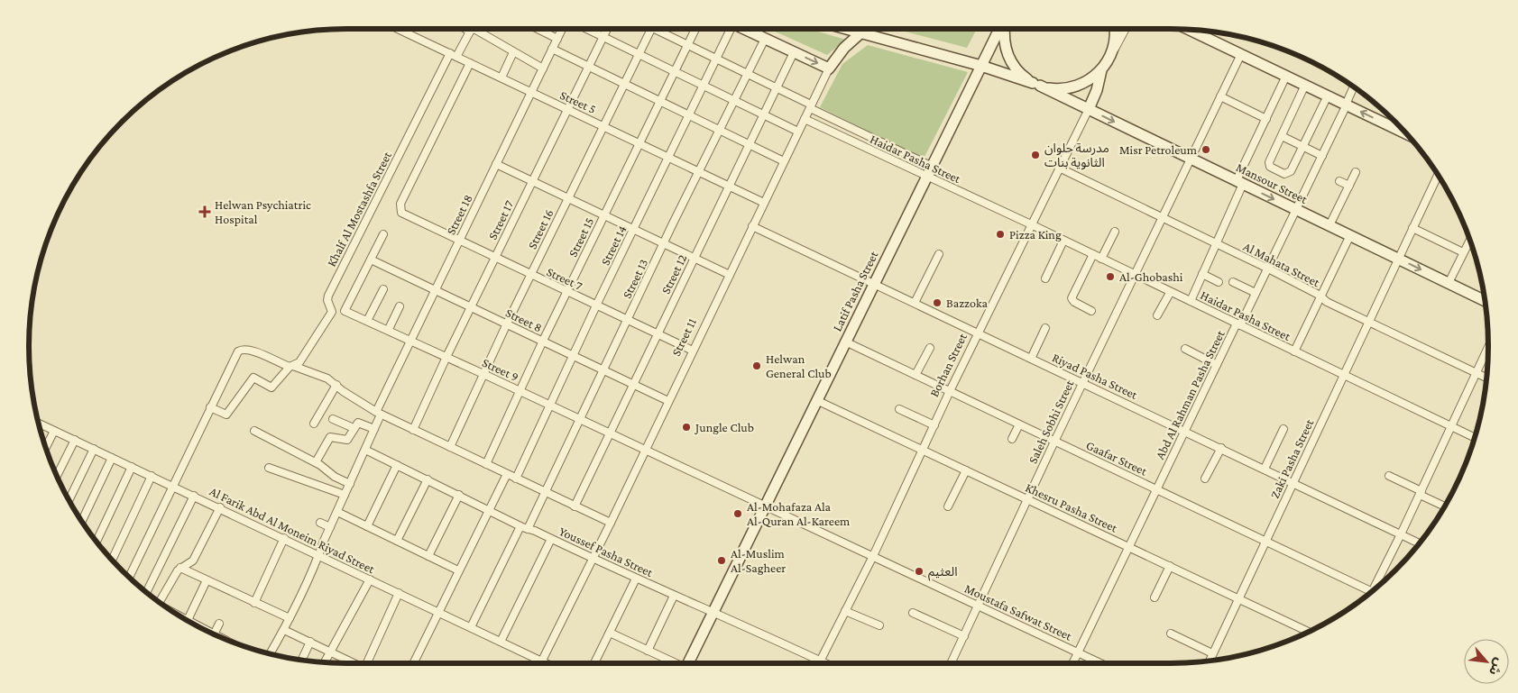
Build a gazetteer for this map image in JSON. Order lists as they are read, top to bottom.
{
  "streets": {
    "street": [
      "Street 5",
      "Haidar Pasha Street",
      "Mansour Street",
      "Khalf Al Mostashfa Street",
      "Street 18",
      "Street 17",
      "Street 16",
      "Street 15",
      "Street 14",
      "Al Mahata Street",
      "Street 12",
      "Street 7",
      "Street 13",
      "Latif Pasha Street",
      "Street 8",
      "Street 11",
      "Borhan Street",
      "Street 9",
      "Riyad Pasha Street",
      "Abd Al Rahman Pasha Street",
      "Saleh Sobhi Street",
      "Gaafar Street",
      "Zaki Pasha Street",
      "Khesru Pasha Street",
      "Al Farik Abd Al Moneim Riyad Street",
      "Youssef Pasha Street",
      "Moustafa Safwat Street"
    ]
  },
  "crossings": [
    ["Street 5", "Khalf Al Mostashfa Street"],
    ["Street 5", "Street 18"],
    ["Street 5", "Street 17"],
    ["Street 5", "Street 16"],
    ["Street 5", "Street 15"],
    ["Street 5", "Street 14"],
    ["Street 5", "Street 12"],
    ["Street 5", "Street 7"],
    ["Street 5", "Street 13"],
    ["Street 5", "Street 11"],
    ["Haidar Pasha Street", "Latif Pasha Street"],
    ["Haidar Pasha Street", "Street 11"],
    ["Haidar Pasha Street", "Borhan Street"],
    ["Haidar Pasha Street", "Abd Al Rahman Pasha Street"],
    ["Haidar Pasha Street", "Saleh Sobhi Street"],
    ["Haidar Pasha Street", "Zaki Pasha Street"],
    ["Mansour Street", "Latif Pasha Street"],
    ["Mansour Street", "Street 11"],
    ["Mansour Street", "Borhan Street"],
    ["Mansour Street", "Abd Al Rahman Pasha Street"],
    ["Mansour Street", "Saleh Sobhi Street"],
    ["Mansour Street", "Zaki Pasha Street"],
    ["Street 18", "Street 7"],
    ["Street 18", "Street 8"],
    ["Street 18", "Street 9"],
    ["Street 18", "Al Farik Abd Al Moneim Riyad Street"],
    ["Street 18", "Youssef Pasha Street"],
    ["Street 17", "Street 7"],
    ["Street 17", "Street 8"],
    ["Street 17", "Street 9"],
    ["Street 16", "Street 7"],
    ["Street 16", "Street 8"],
    ["Street 16", "Street 9"],
    ["Street 15", "Street 7"],
    ["Street 15", "Street 8"],
    ["Street 15", "Street 9"],
    ["Street 14", "Street 7"],
    ["Street 14", "Street 8"],
    ["Street 14", "Street 9"],
    ["Al Mahata Street", "Borhan Street"],
    ["Al Mahata Street", "Abd Al Rahman Pasha Street"],
    ["Al Mahata Street", "Saleh Sobhi Street"],
    ["Al Mahata Street", "Zaki Pasha Street"],
    ["Street 12", "Street 7"],
    ["Street 12", "Street 8"],
    ["Street 12", "Street 9"],
    ["Street 7", "Street 13"],
    ["Street 7", "Street 11"],
    ["Street 13", "Street 8"],
    ["Street 13", "Street 9"],
    ["Street 13", "Al Farik Abd Al Moneim Riyad Street"],
    ["Street 13", "Youssef Pasha Street"],
    ["Latif Pasha Street", "Riyad Pasha Street"],
    ["Latif Pasha Street", "Gaafar Street"],
    ["Latif Pasha Street", "Khesru Pasha Street"],
    ["Latif Pasha Street", "Youssef Pasha Street"],
    ["Latif Pasha Street", "Moustafa Safwat Street"],
    ["Street 8", "Street 11"],
    ["Street 8", "Street 9"],
    ["Street 11", "Street 9"],
    ["Street 11", "Riyad Pasha Street"],
    ["Street 11", "Al Farik Abd Al Moneim Riyad Street"],
    ["Street 11", "Youssef Pasha Street"],
    ["Street 11", "Moustafa Safwat Street"],
    ["Borhan Street", "Riyad Pasha Street"],
    ["Borhan Street", "Gaafar Street"],
    ["Borhan Street", "Khesru Pasha Street"],
    ["Borhan Street", "Youssef Pasha Street"],
    ["Borhan Street", "Moustafa Safwat Street"],
    ["Street 9", "Moustafa Safwat Street"],
    ["Riyad Pasha Street", "Abd Al Rahman Pasha Street"],
    ["Riyad Pasha Street", "Saleh Sobhi Street"],
    ["Riyad Pasha Street", "Zaki Pasha Street"],
    ["Abd Al Rahman Pasha Street", "Gaafar Street"],
    ["Abd Al Rahman Pasha Street", "Khesru Pasha Street"],
    ["Abd Al Rahman Pasha Street", "Moustafa Safwat Street"],
    ["Saleh Sobhi Street", "Gaafar Street"],
    ["Saleh Sobhi Street", "Khesru Pasha Street"],
    ["Saleh Sobhi Street", "Moustafa Safwat Street"],
    ["Gaafar Street", "Zaki Pasha Street"],
    ["Zaki Pasha Street", "Khesru Pasha Street"]
  ],
  "places": {
    "other": [
      "Misr Petroleum",
      "مدرسة حلوان الثانوية بنات",
      "Pizza King",
      "Al-Ghobashi",
      "Bazzoka",
      "Helwan General Club",
      "Jungle Club",
      "Al-Mohafaza Ala Al-Quran Al-Kareem",
      "Al-Muslim Al-Sagheer",
      "العثيم"
    ],
    "health": ["Helwan Psychiatric Hospital"]
  },
  "north": "bottom right"
}
